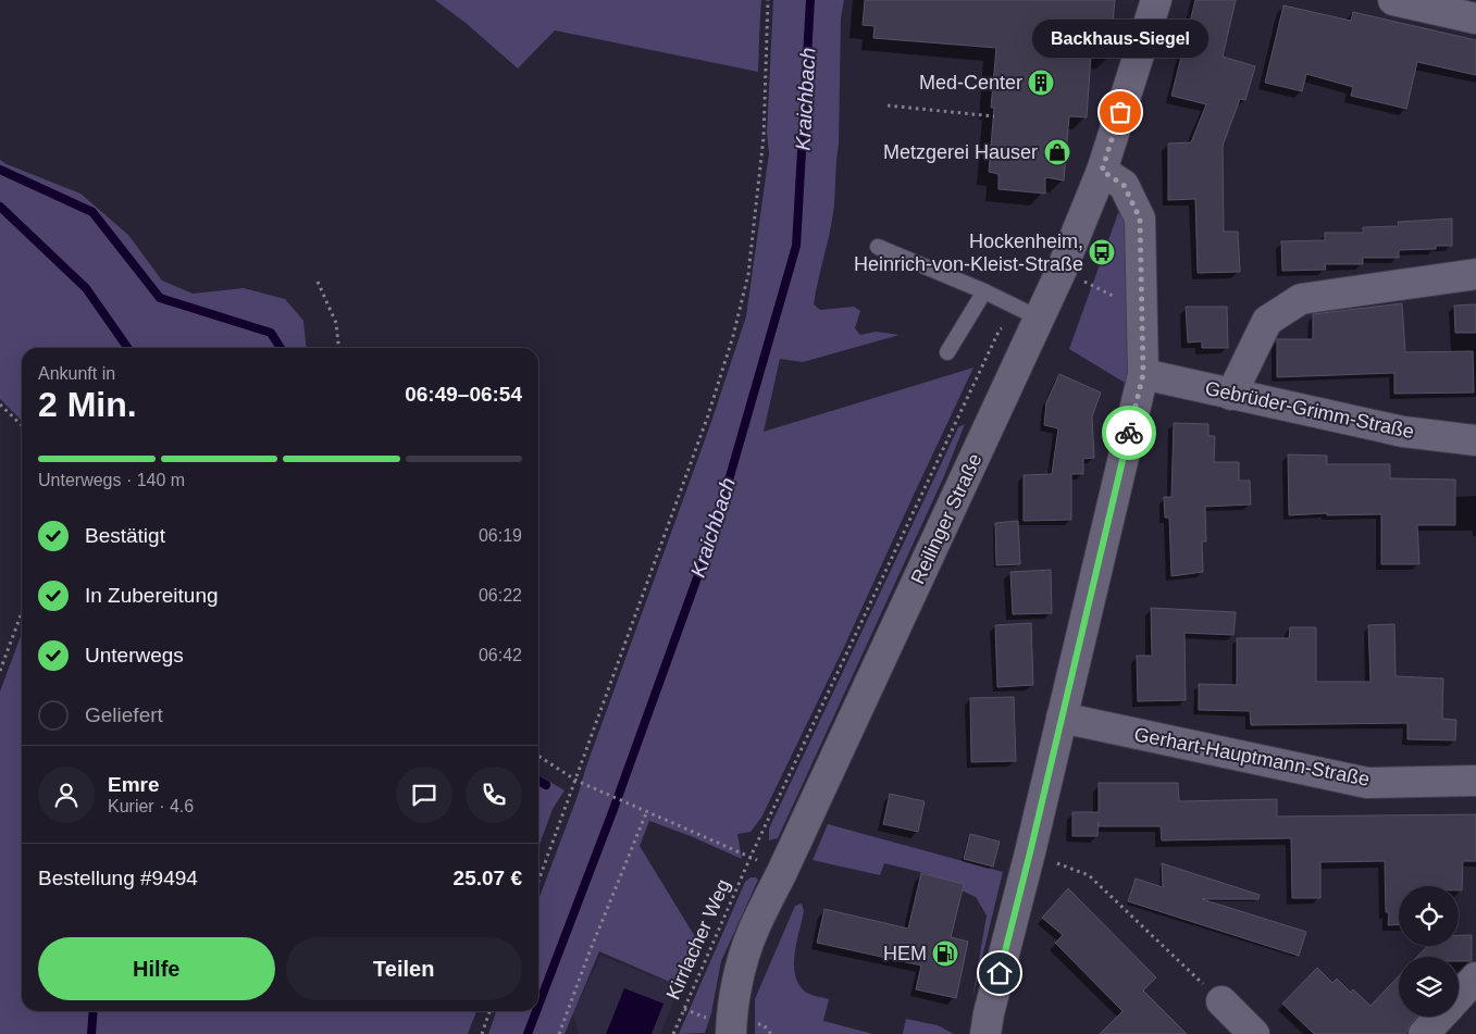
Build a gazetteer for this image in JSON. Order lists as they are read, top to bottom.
{
  "streets": {
    "street": ["Gebrüder-Grimm-Straße", "Reilinger Straße", "Gerhart-Hauptmann-Straße"],
    "path": ["Kirrlacher Weg"]
  },
  "crossings": [
    ["Reilinger Straße", "Kirrlacher Weg"]
  ],
  "water": ["Kraichbach"],
  "places": {
    "building": ["Med-Center"],
    "other": ["Backhaus-Siegel"],
    "shop": ["Metzgerei Hauser"],
    "bus stop": ["Hockenheim, Heinrich-von-Kleist-Straße"],
    "fuel station": ["HEM"]
  },
  "page": {
    "bubble": "Backhaus-Siegel",
    "heading": ["2 Min.", "Ankunft in", "06:49–06:54"],
    "panel": [
      "Emre",
      "Kurier · 4.6",
      "Bestellung #9494",
      "25.07 €"
    ],
    "bar": "Unterwegs · 140 m",
    "list": [
      ["Bestätigt", "06:19"],
      ["In Zubereitung", "06:22"],
      ["Unterwegs", "06:42"],
      "Geliefert"
    ],
    "buttons": ["Hilfe", "Teilen"]
  }
}
